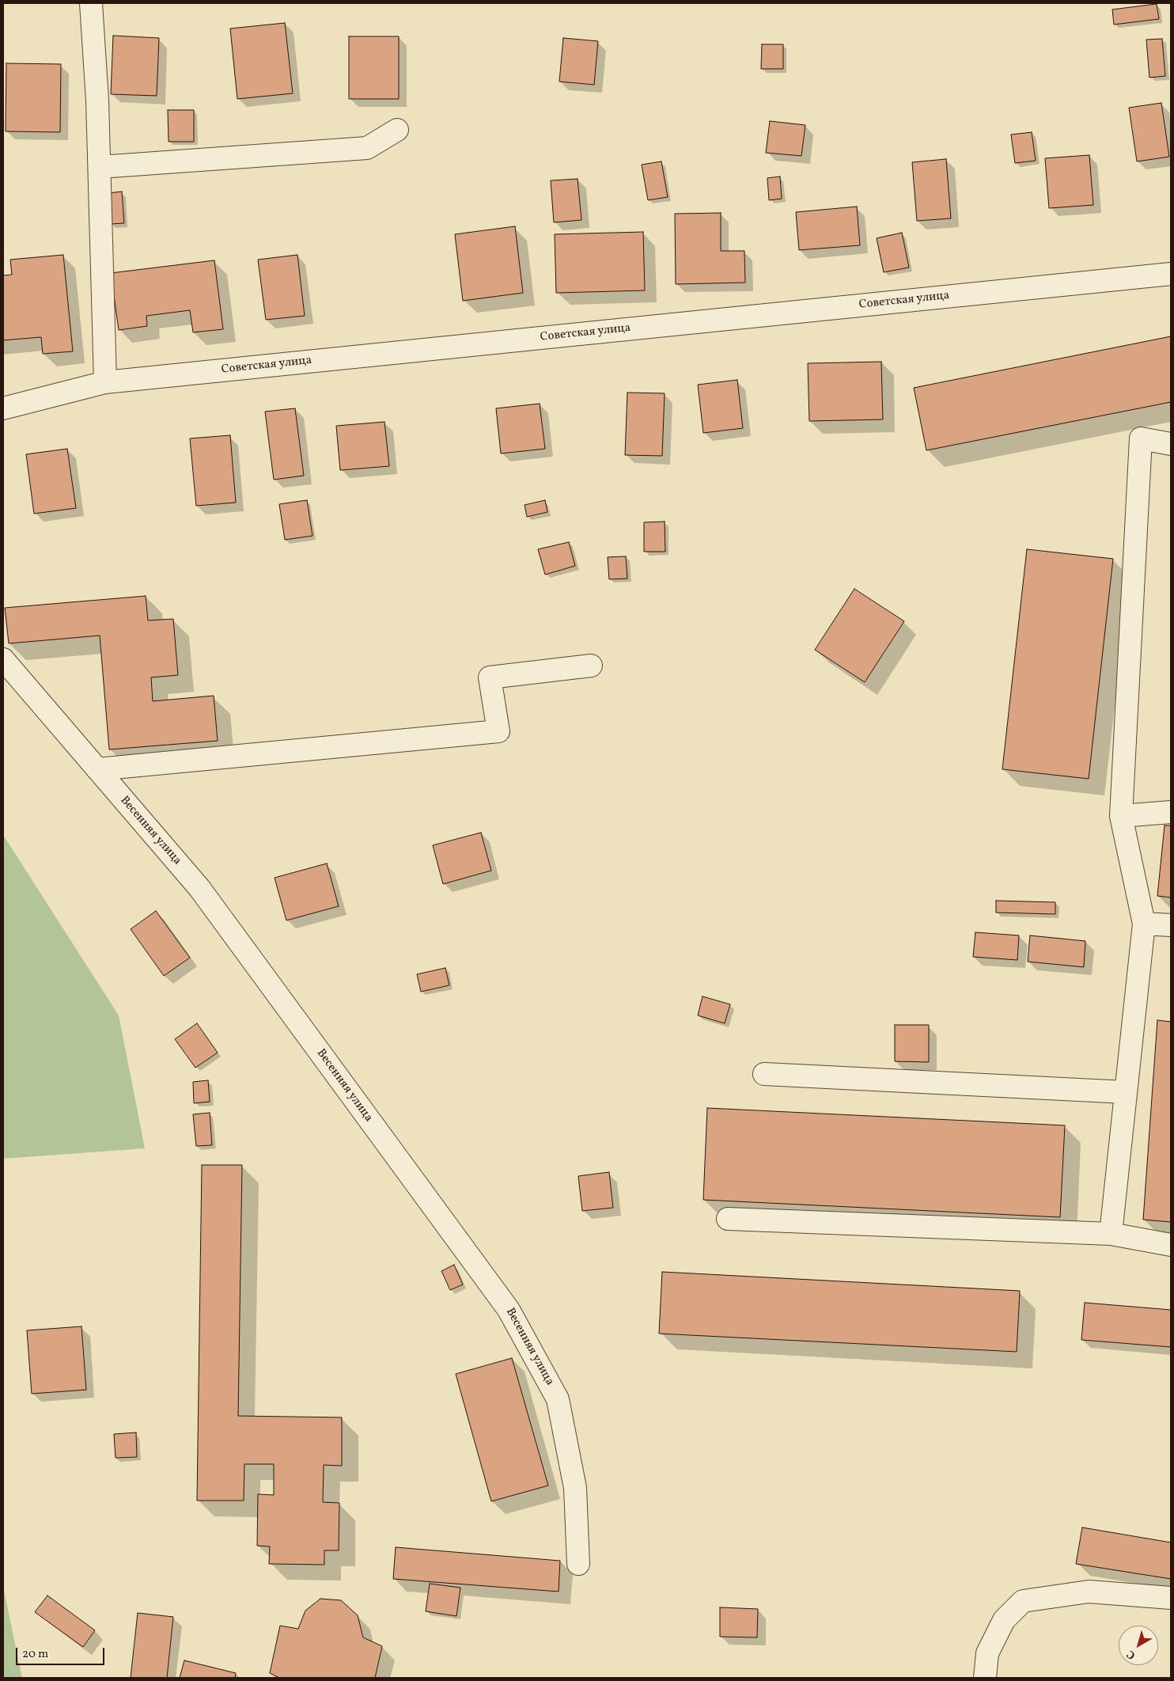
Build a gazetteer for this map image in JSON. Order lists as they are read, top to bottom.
{
  "streets": {
    "street": ["Советская улица", "Весенняя улица"]
  },
  "scale_bar": "20 m",
  "north": "bottom left"
}
